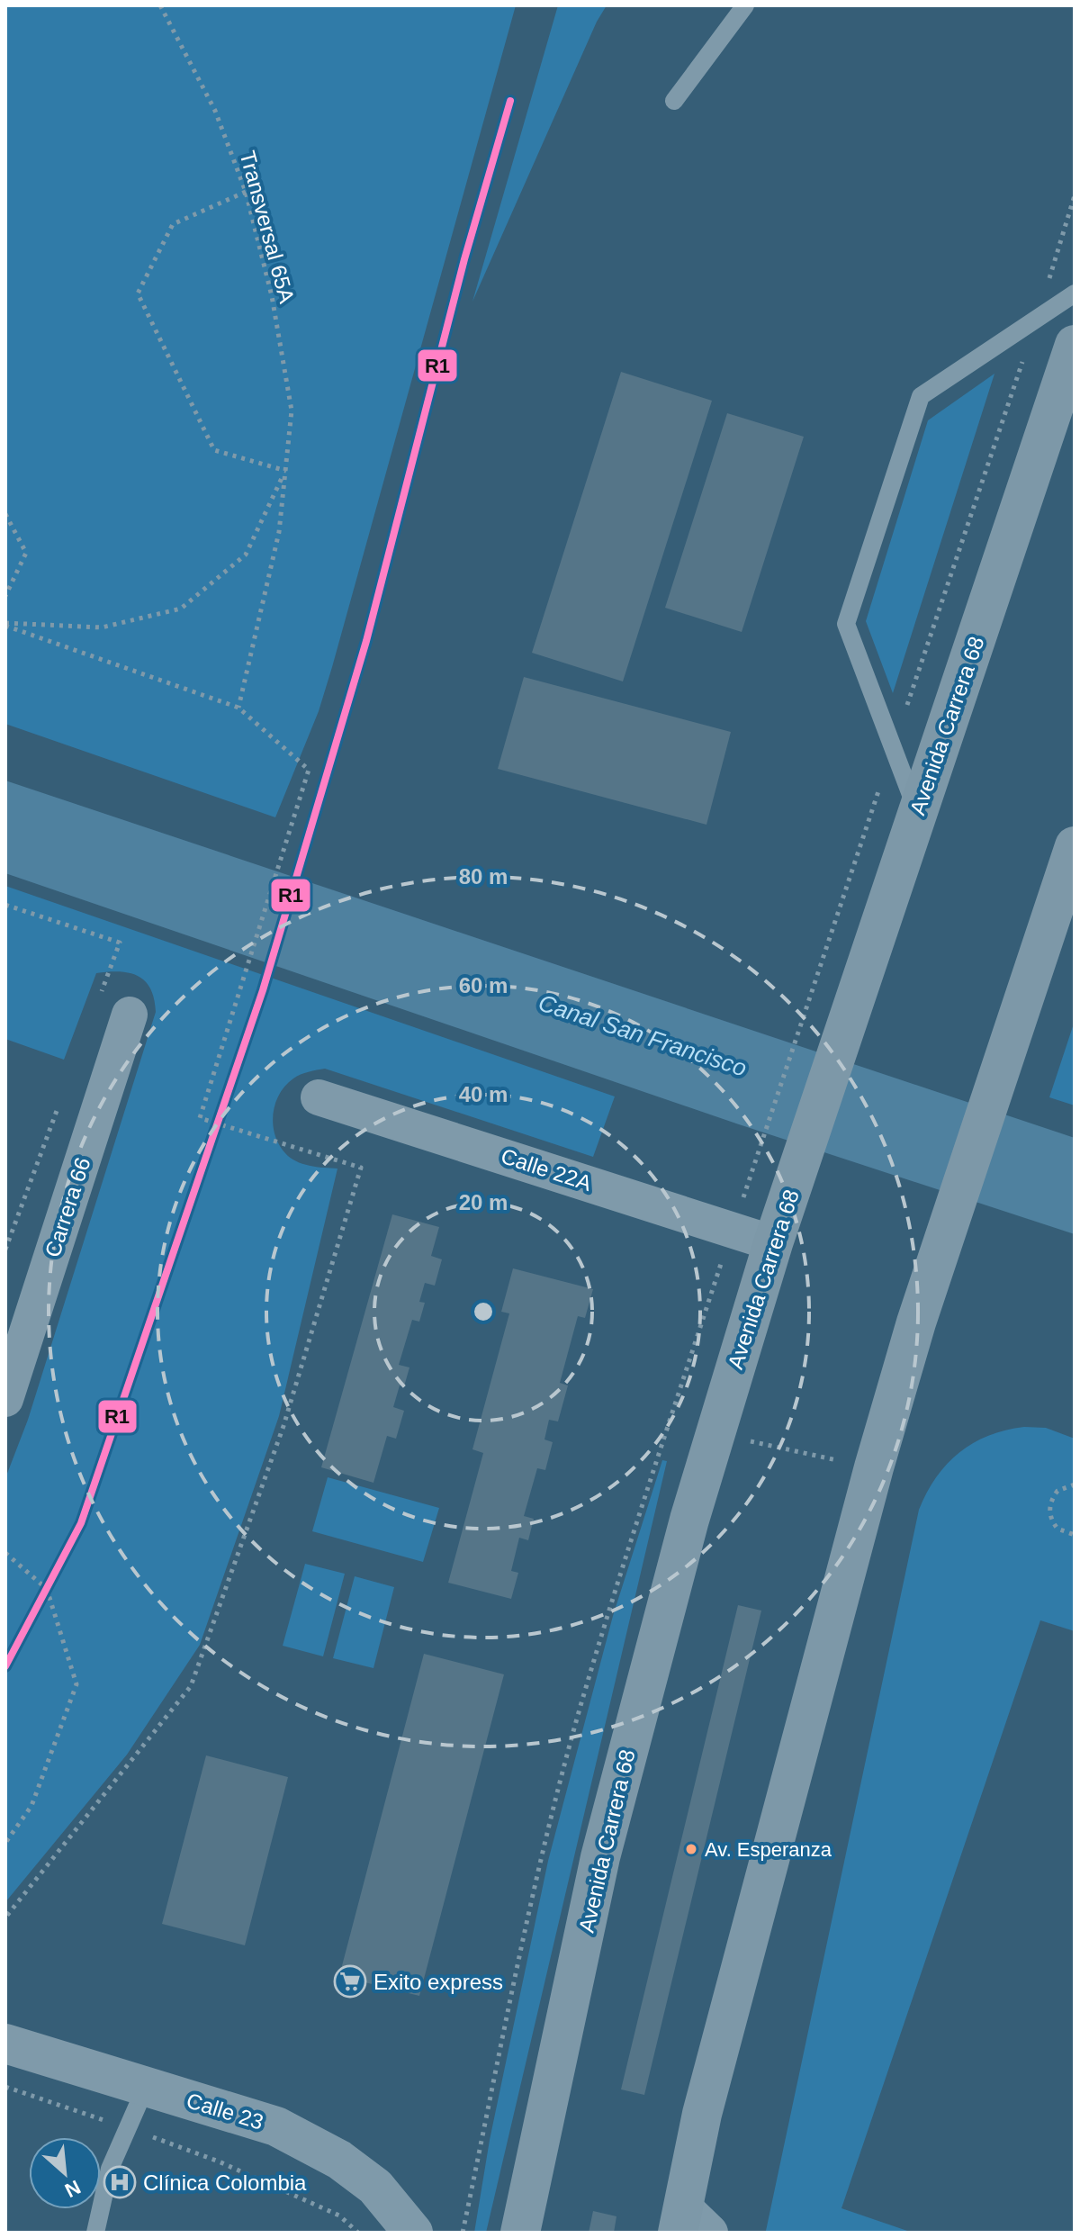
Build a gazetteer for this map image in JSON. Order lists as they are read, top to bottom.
{
  "streets": {
    "main road": ["Avenida Carrera 68"],
    "street": ["Calle 22A", "Carrera 66", "Calle 23"],
    "path": ["Transversal 65A"]
  },
  "crossings": [
    ["Avenida Carrera 68", "Calle 22A"]
  ],
  "water": ["Canal San Francisco"],
  "places": {
    "other": ["Av. Esperanza"],
    "supermarket": ["Exito express"],
    "hospital": ["Clínica Colombia"]
  },
  "lines": ["transit line R1"],
  "north": "bottom right",
  "rings": [
    "80 m",
    "60 m",
    "40 m",
    "20 m"
  ]
}
